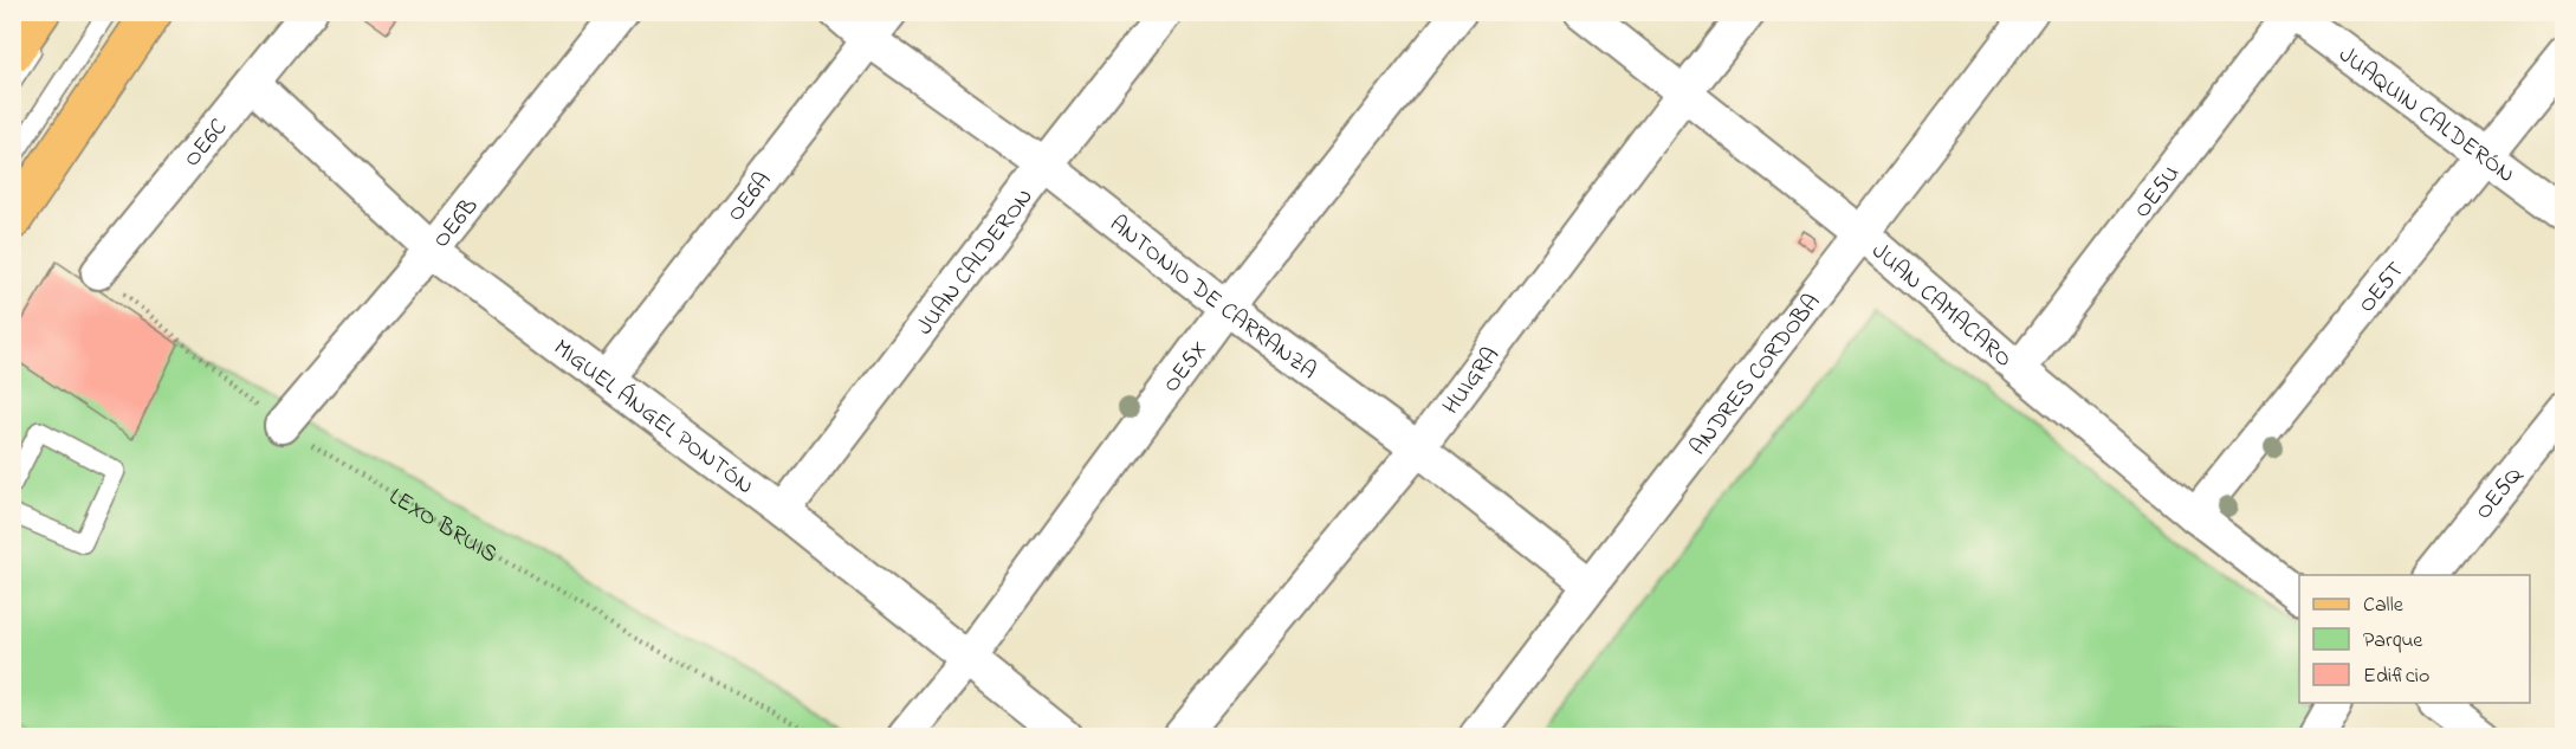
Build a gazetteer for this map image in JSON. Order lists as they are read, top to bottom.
{
  "streets": {
    "street": [
      "JUAQUIN CALDERÓN",
      "OE6C",
      "OE5U",
      "OE6A",
      "OE6B",
      "JUAN CALDERON",
      "OE5T",
      "ANTONIO DE CARRANZA",
      "JUAN CAMACARO",
      "OE5X",
      "ANDRES CORDOBA",
      "HUIGRA",
      "MIGUEL ÁNGEL PONTÓN",
      "OE5Q"
    ],
    "path": ["LEXO BRUIS"]
  },
  "crossings": [
    ["JUAQUIN CALDERÓN", "OE5U"],
    ["JUAQUIN CALDERÓN", "OE5T"],
    ["OE6C", "MIGUEL ÁNGEL PONTÓN"],
    ["OE6C", "LEXO BRUIS"],
    ["OE5U", "JUAN CAMACARO"],
    ["OE6A", "ANTONIO DE CARRANZA"],
    ["OE6A", "MIGUEL ÁNGEL PONTÓN"],
    ["OE6B", "MIGUEL ÁNGEL PONTÓN"],
    ["OE6B", "LEXO BRUIS"],
    ["JUAN CALDERON", "ANTONIO DE CARRANZA"],
    ["JUAN CALDERON", "MIGUEL ÁNGEL PONTÓN"],
    ["OE5T", "JUAN CAMACARO"],
    ["ANTONIO DE CARRANZA", "OE5X"],
    ["ANTONIO DE CARRANZA", "ANDRES CORDOBA"],
    ["ANTONIO DE CARRANZA", "HUIGRA"],
    ["JUAN CAMACARO", "ANDRES CORDOBA"],
    ["JUAN CAMACARO", "HUIGRA"],
    ["OE5X", "MIGUEL ÁNGEL PONTÓN"]
  ],
  "legend": ["Calle", "Parque", "Edificio"]
}
